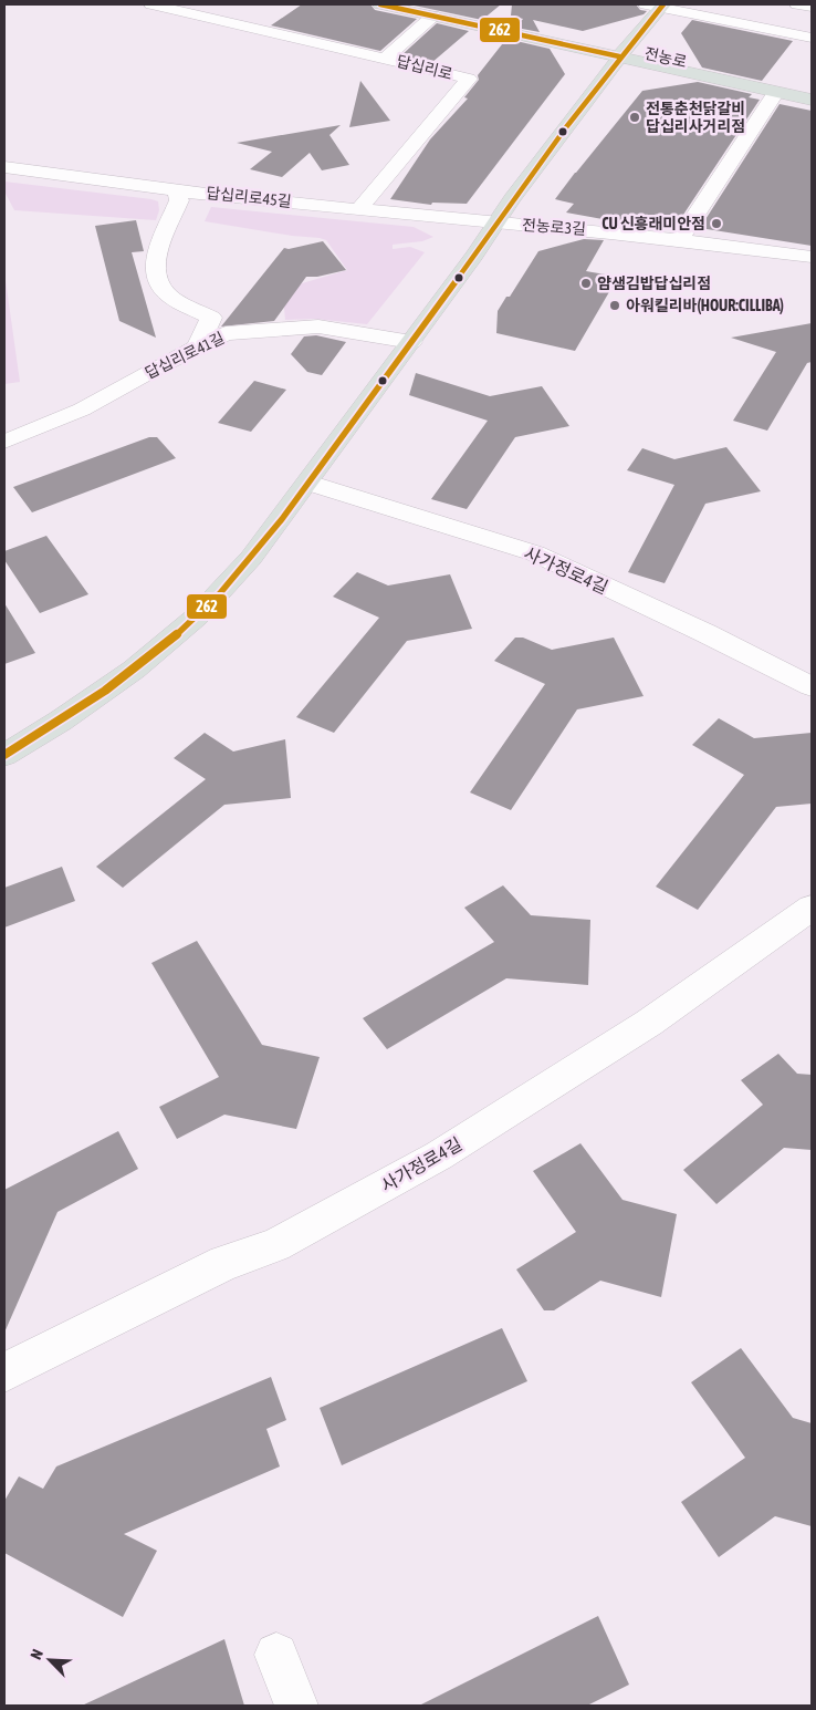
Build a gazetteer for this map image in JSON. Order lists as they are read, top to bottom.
{
  "streets": {
    "main road": ["전농로"],
    "street": [
      "답십리로",
      "답십리로45길",
      "전농로3길",
      "답십리로41길",
      "사가정로4길"
    ]
  },
  "crossings": [
    ["답십리로", "답십리로45길"],
    ["답십리로45길", "전농로3길"]
  ],
  "places": [
    "전통춘천닭갈비 답십리사거리점",
    "CU 신흥래미안점",
    "얌샘김밥답십리점",
    "아워킬리바(HOUR:CILLIBA)"
  ],
  "lines": ["transit line 262"],
  "north": "top left"
}
